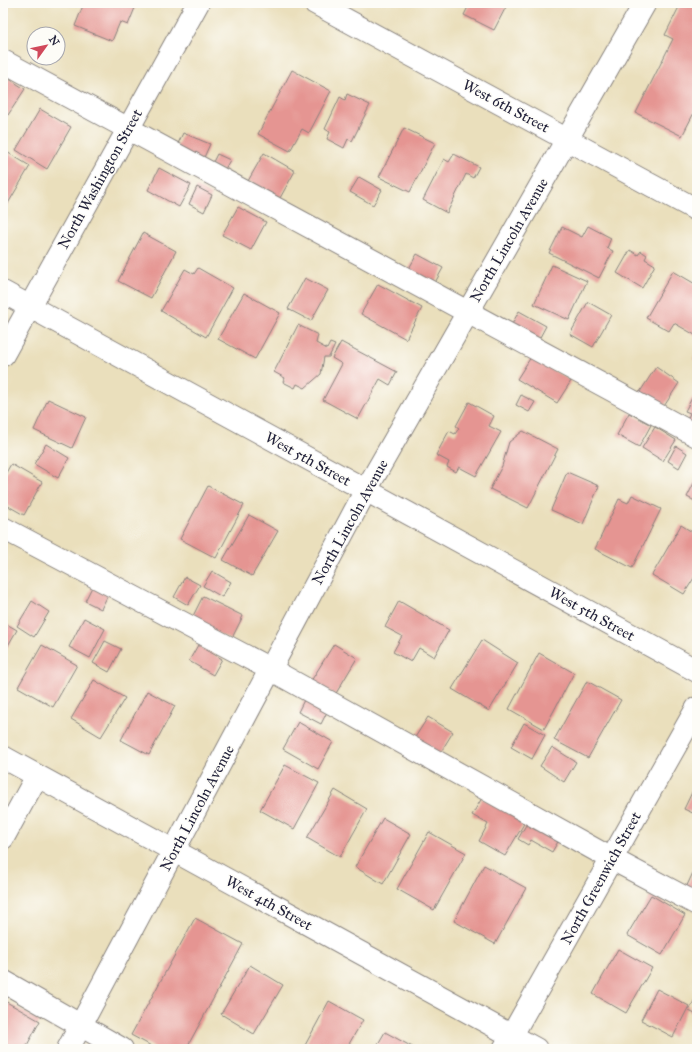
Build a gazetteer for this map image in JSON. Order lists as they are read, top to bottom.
{
  "streets": {
    "street": [
      "West 6th Street",
      "North Washington Street",
      "North Lincoln Avenue",
      "West 5th Street",
      "North Greenwich Street",
      "West 4th Street"
    ]
  },
  "crossings": [
    ["West 6th Street", "North Lincoln Avenue"],
    ["North Washington Street", "West 5th Street"],
    ["North Lincoln Avenue", "West 5th Street"],
    ["North Lincoln Avenue", "West 4th Street"],
    ["North Greenwich Street", "West 4th Street"]
  ],
  "north": "top right"
}
